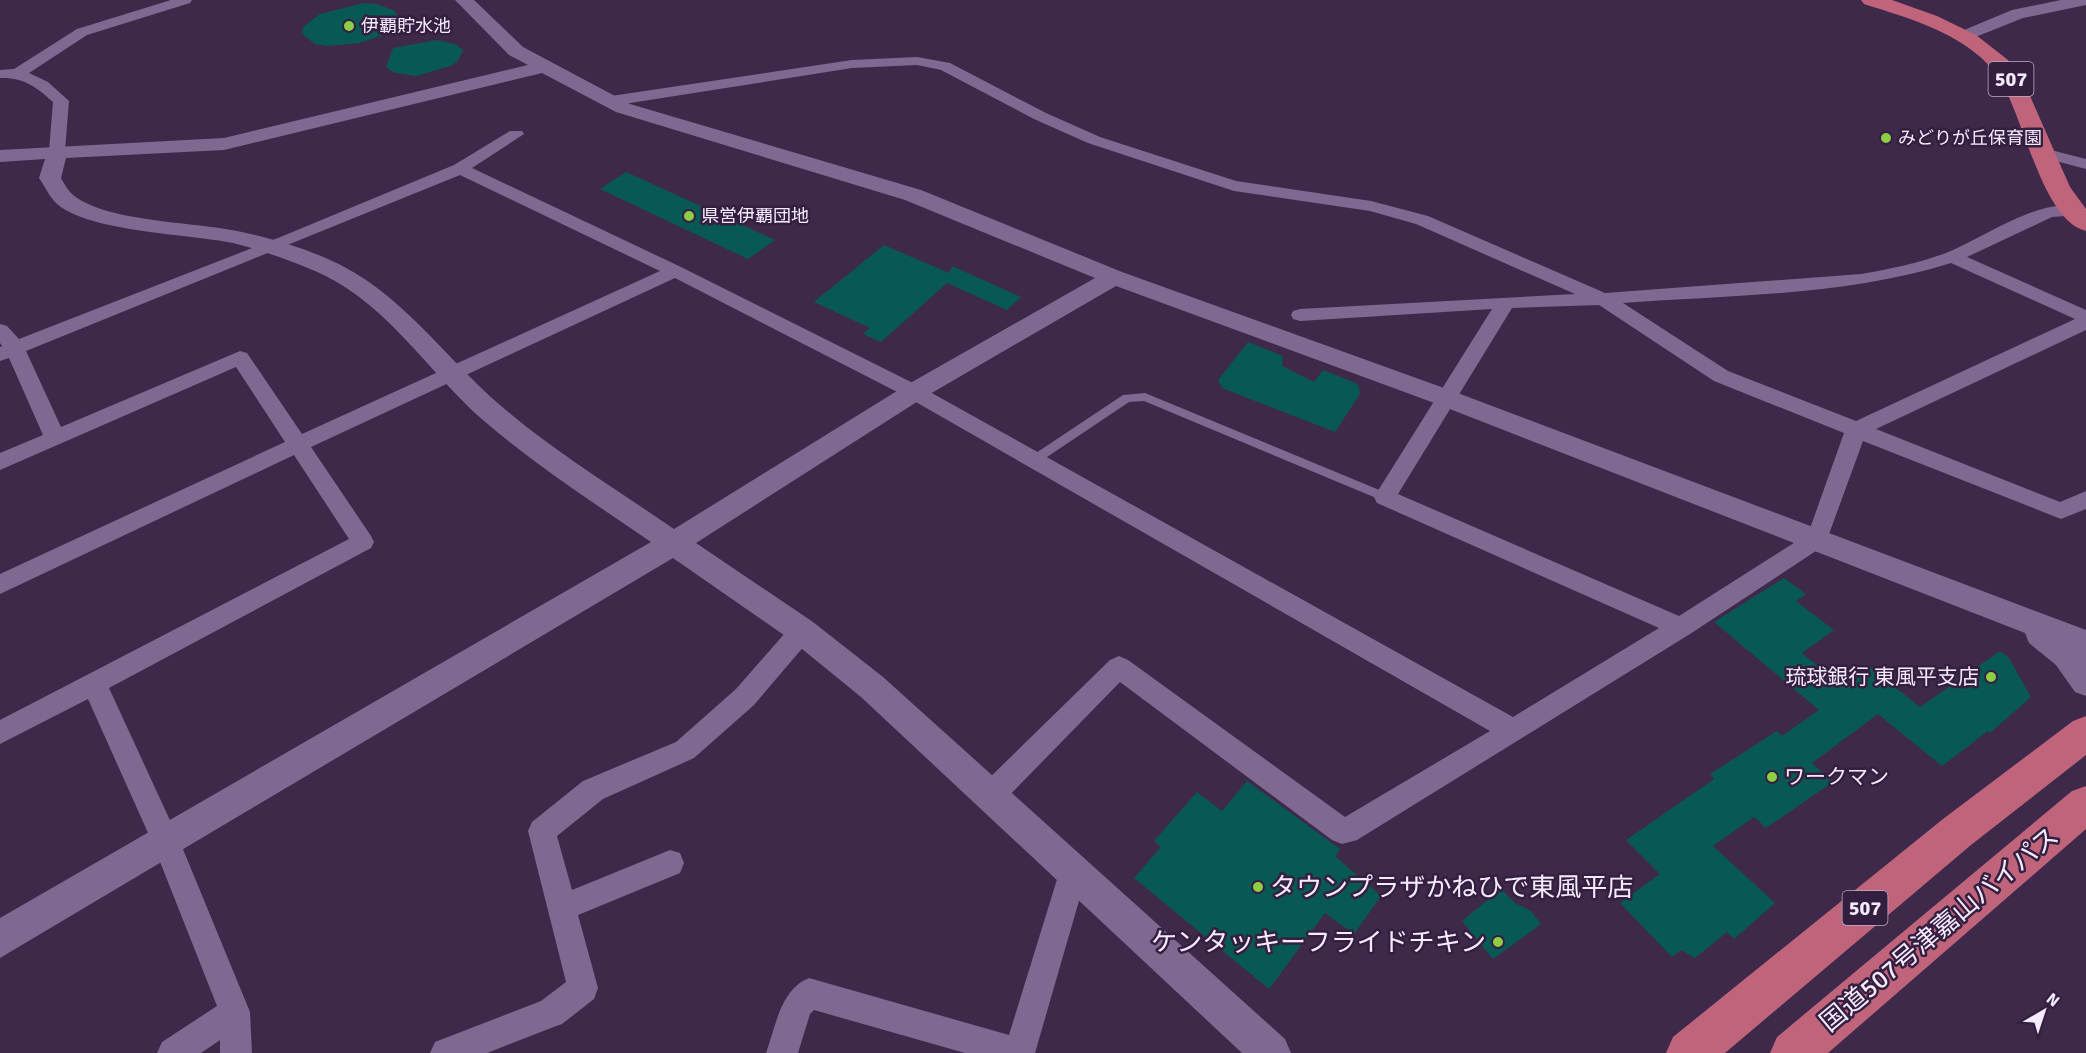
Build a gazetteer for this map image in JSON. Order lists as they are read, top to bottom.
{
  "streets": {
    "highway": ["507", "国道507号津嘉山バイパス"]
  },
  "places": [
    "伊覇貯水池",
    "みどりが丘保育園",
    "県営伊覇団地",
    "琉球銀行 東風平支店",
    "ワークマン",
    "タウンプラザかねひで東風平店",
    "ケンタッキーフライドチキン"
  ],
  "north": "top right"
}
